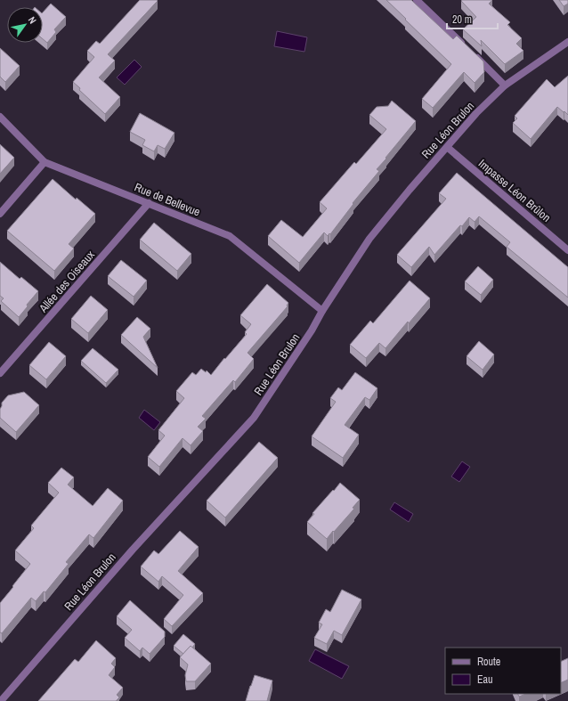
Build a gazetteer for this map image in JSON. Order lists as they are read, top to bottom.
{
  "streets": {
    "street": [
      "Rue Léon Brulon",
      "Impasse Léon Brûlon",
      "Rue de Bellevue",
      "Allée des Oiseaux"
    ]
  },
  "crossings": [
    ["Rue Léon Brulon", "Impasse Léon Brûlon"],
    ["Rue Léon Brulon", "Rue de Bellevue"],
    ["Rue de Bellevue", "Allée des Oiseaux"]
  ],
  "legend": ["Route", "Eau"],
  "scale_bar": "20 m",
  "north": "top right"
}
